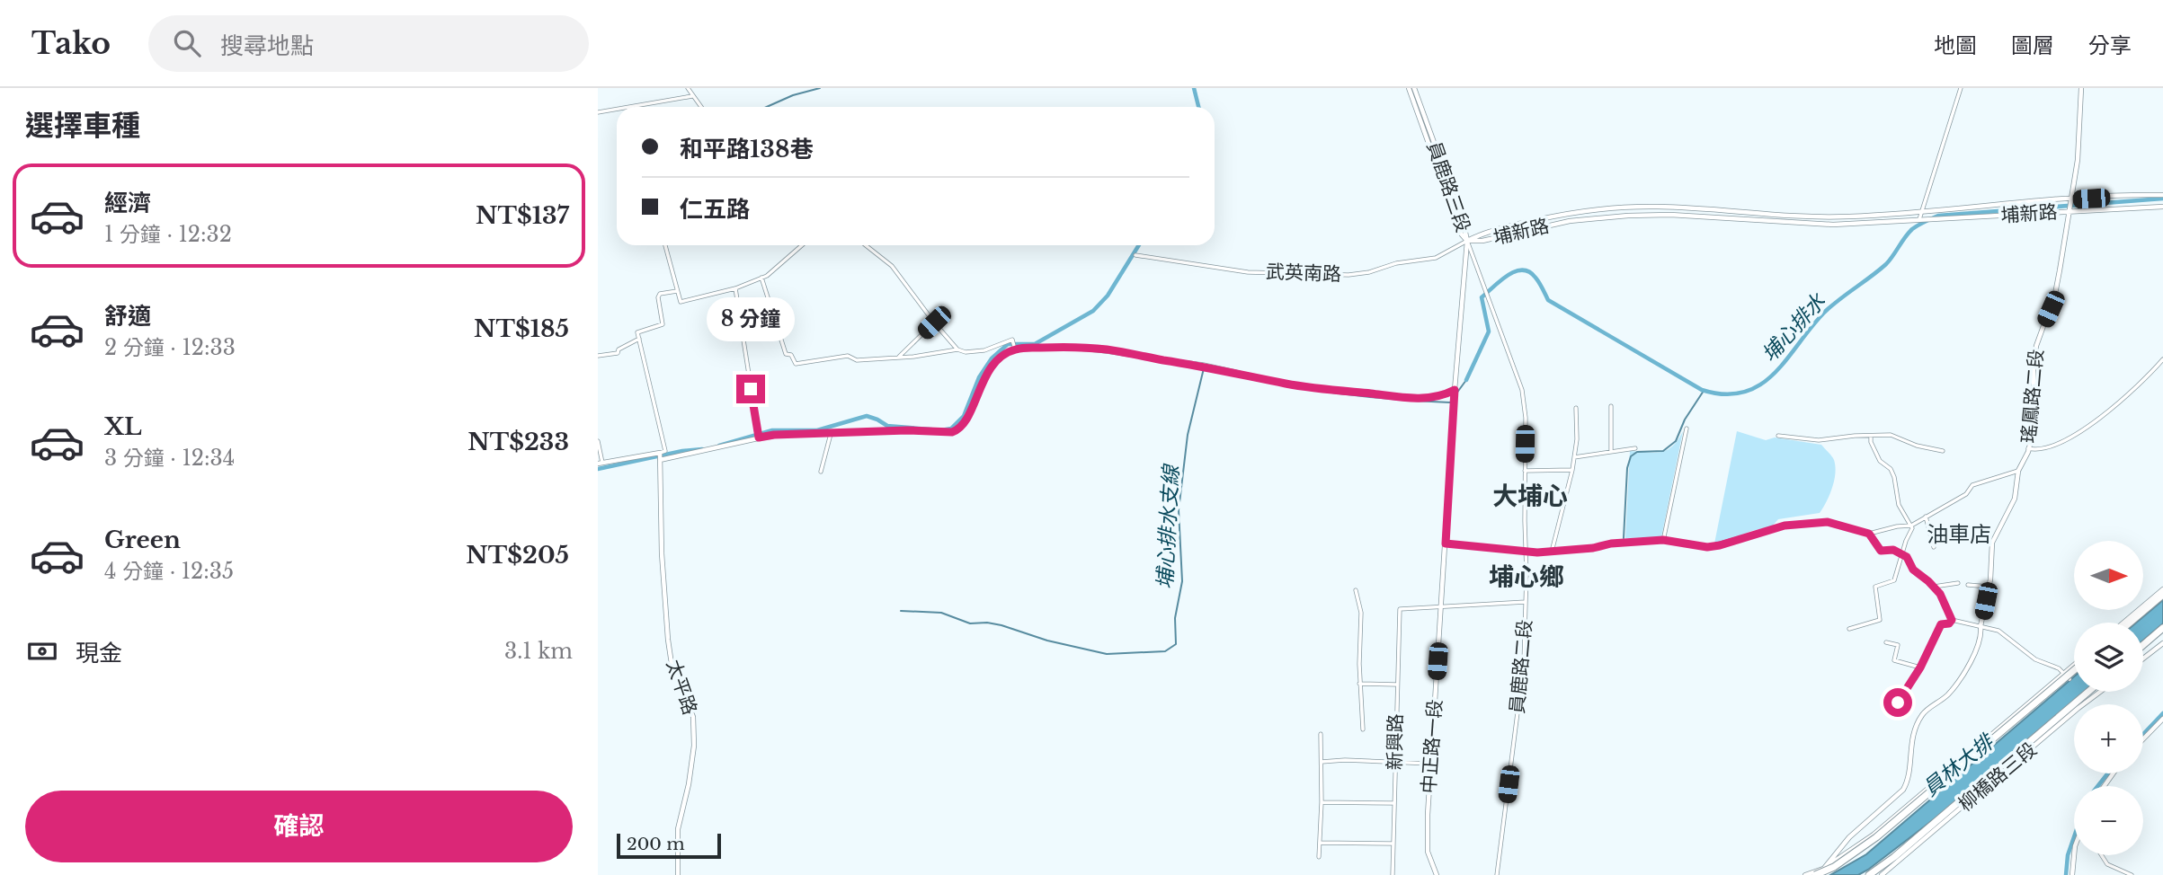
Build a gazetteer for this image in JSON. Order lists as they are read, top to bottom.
{
  "streets": {
    "street": [
      "員鹿路三段",
      "埔新路",
      "武英南路",
      "瑤鳳路二段",
      "員鹿路二段",
      "太平路",
      "新興路",
      "中正路一段",
      "柳橋路三段"
    ]
  },
  "crossings": [
    ["員鹿路三段", "埔新路"],
    ["員鹿路三段", "武英南路"],
    ["員鹿路三段", "員鹿路二段"],
    ["員鹿路三段", "中正路一段"],
    ["埔新路", "武英南路"],
    ["埔新路", "瑤鳳路二段"],
    ["埔新路", "員鹿路二段"],
    ["埔新路", "中正路一段"],
    ["武英南路", "員鹿路二段"],
    ["武英南路", "中正路一段"],
    ["瑤鳳路二段", "柳橋路三段"],
    ["員鹿路二段", "中正路一段"],
    ["新興路", "中正路一段"]
  ],
  "districts": ["大埔心", "油車店", "埔心鄉"],
  "water": ["埔心排水", "埔心排水支線", "員林大排"],
  "scale_bar": "200 m",
  "north": "right",
  "page": {
    "header": "Tako",
    "search": "搜尋地點",
    "nav": ["地圖", "圖層", "分享"],
    "heading": "選擇車種",
    "banner": ["和平路138巷", "仁五路"],
    "list": [
      {
        "name": "經濟",
        "note": "1 分鐘 · 12:32",
        "value": "NT$137"
      },
      {
        "name": "舒適",
        "note": "2 分鐘 · 12:33",
        "value": "NT$185"
      },
      {
        "name": "XL",
        "note": "3 分鐘 · 12:34",
        "value": "NT$233"
      },
      {
        "name": "Green",
        "note": "4 分鐘 · 12:35",
        "value": "NT$205"
      }
    ],
    "bubble": "8 分鐘",
    "map_buttons": ["+", "−"],
    "pay": ["現金", "3.1 km"],
    "buttons": "確認",
    "scale": "200 m"
  }
}
